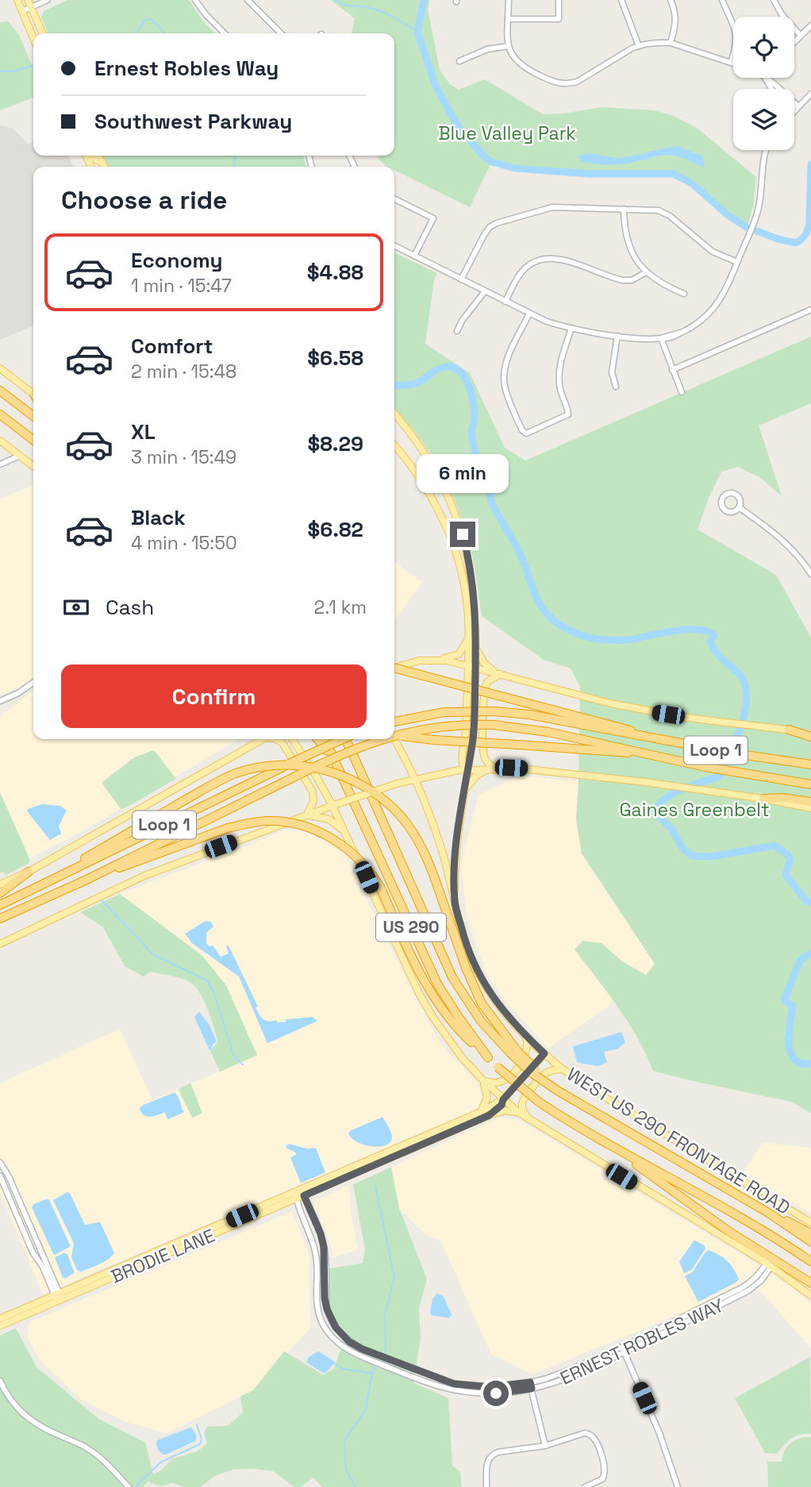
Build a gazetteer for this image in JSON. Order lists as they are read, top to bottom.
{
  "streets": {
    "highway": ["Loop 1", "US 290"],
    "main road": ["WEST US 290 FRONTAGE ROAD", "BRODIE LANE"],
    "street": ["ERNEST ROBLES WAY"]
  },
  "crossings": [
    ["WEST US 290 FRONTAGE ROAD", "BRODIE LANE"],
    ["BRODIE LANE", "ERNEST ROBLES WAY"]
  ],
  "parks": ["Blue Valley Park", "Gaines Greenbelt"],
  "page": {
    "banner": ["Ernest Robles Way", "Southwest Parkway"],
    "heading": "Choose a ride",
    "list": [
      {
        "name": "Economy",
        "note": "1 min · 15:47",
        "value": "$4.88"
      },
      {
        "name": "Comfort",
        "note": "2 min · 15:48",
        "value": "$6.58"
      },
      {
        "name": "XL",
        "note": "3 min · 15:49",
        "value": "$8.29"
      },
      {
        "name": "Black",
        "note": "4 min · 15:50",
        "value": "$6.82"
      }
    ],
    "bubble": "6 min",
    "pay": ["Cash", "2.1 km"],
    "buttons": "Confirm"
  }
}
